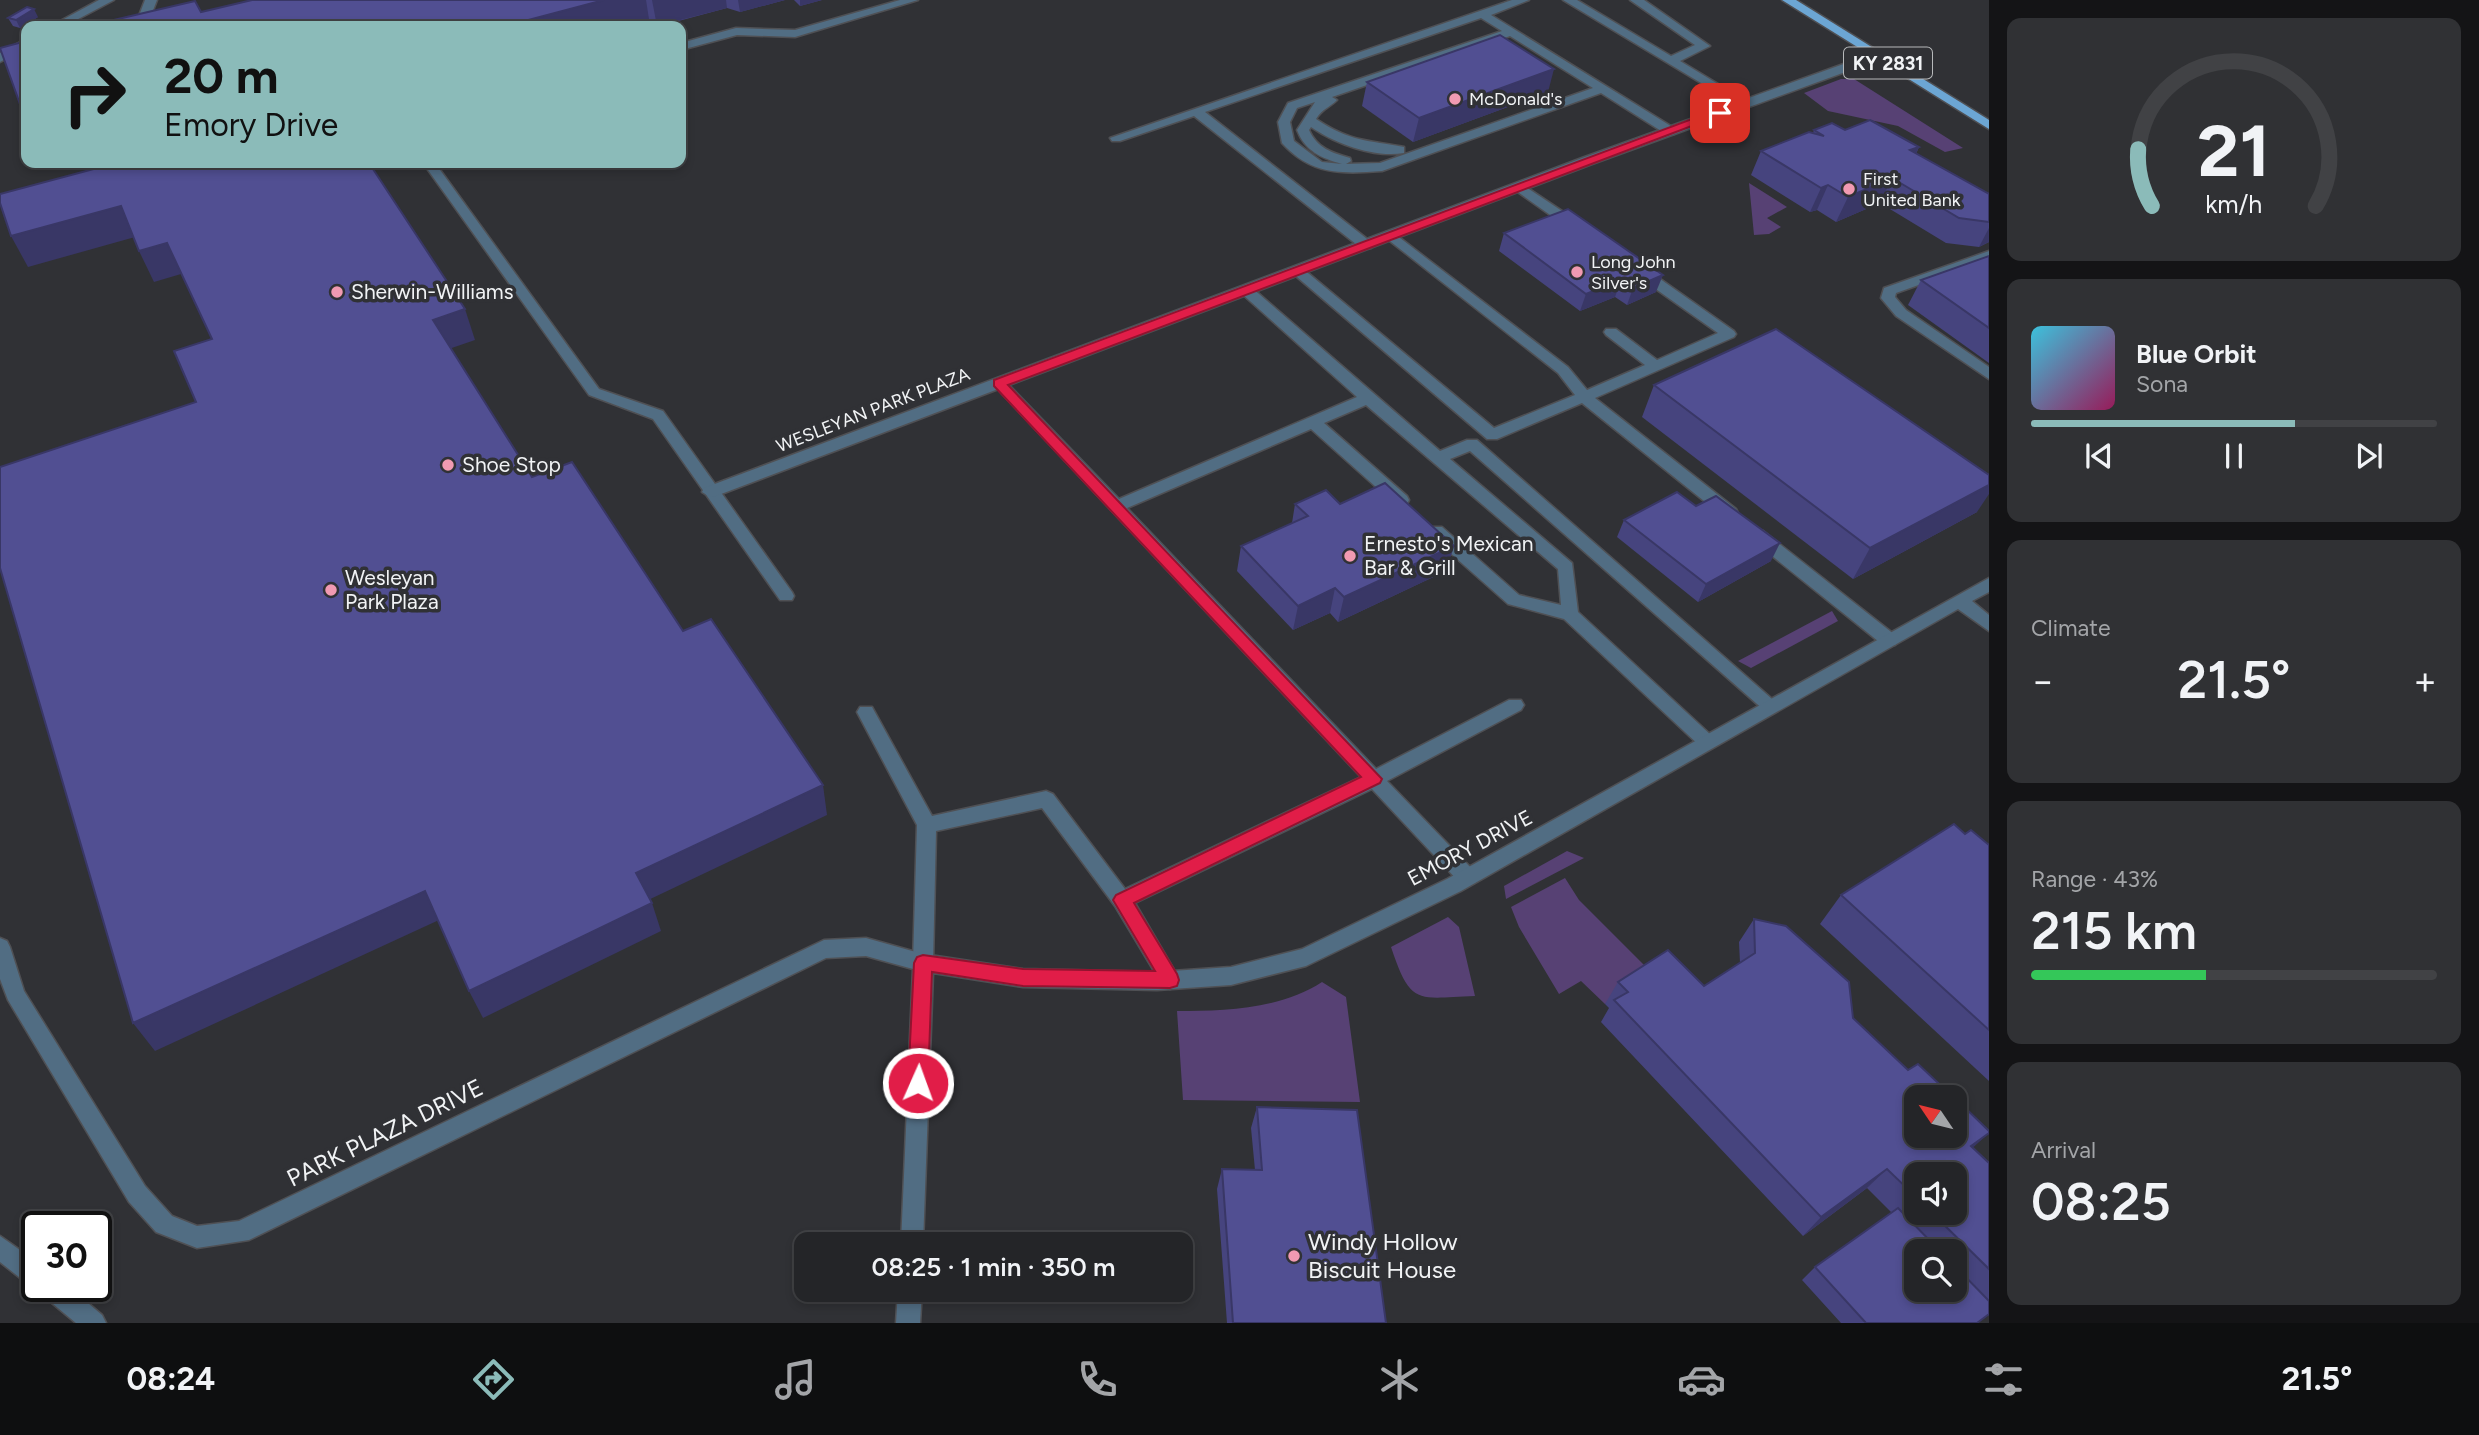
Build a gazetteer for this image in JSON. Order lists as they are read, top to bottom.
{
  "streets": {
    "main road": ["KY 2831"],
    "street": ["WESLEYAN PARK PLAZA", "EMORY DRIVE", "PARK PLAZA DRIVE"]
  },
  "crossings": [
    ["KY 2831", "WESLEYAN PARK PLAZA"],
    ["EMORY DRIVE", "PARK PLAZA DRIVE"]
  ],
  "places": [
    "McDonald's",
    "First United Bank",
    "Long John Silver's",
    "Sherwin-Williams",
    "Shoe Stop",
    "Ernesto's Mexican Bar & Grill",
    "Wesleyan Park Plaza",
    "Windy Hollow Biscuit House"
  ],
  "north": "top left",
  "page": {
    "turn": ["20 m", "Emory Drive"],
    "song": ["Blue Orbit", "Sona"],
    "tile": [
      "Climate",
      ["Range · 43%", "215 km"],
      ["Arrival", "08:25"]
    ],
    "heat": ["−", "21.5°", "+"],
    "limit": "30",
    "trip": "08:25 · 1 min · 350 m",
    "tabs": ["08:24", "21.5°"],
    "gauge": ["21", "km/h"]
  }
}
